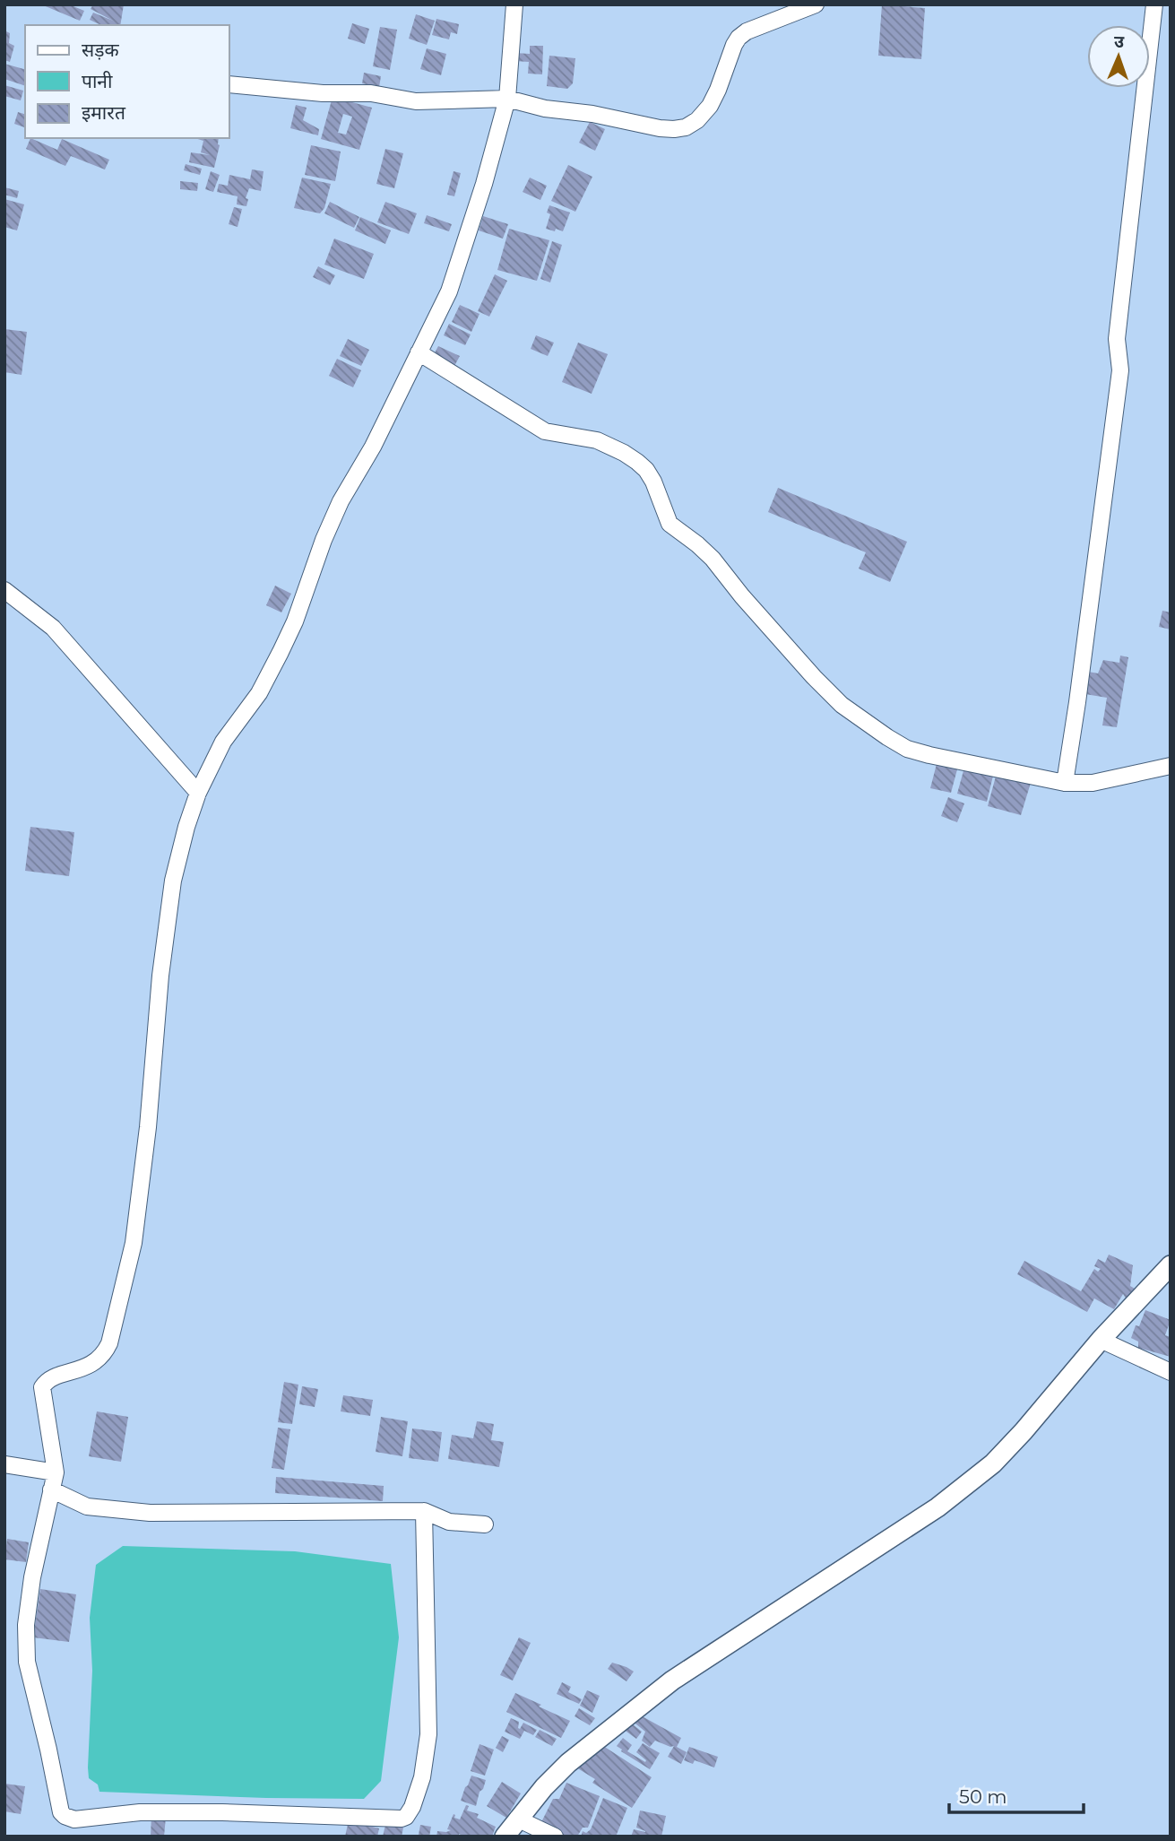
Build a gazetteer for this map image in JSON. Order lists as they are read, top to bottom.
{
  "legend": ["सड़क", "पानी", "इमारत"],
  "scale_bar": "50 m",
  "north": "top"
}
